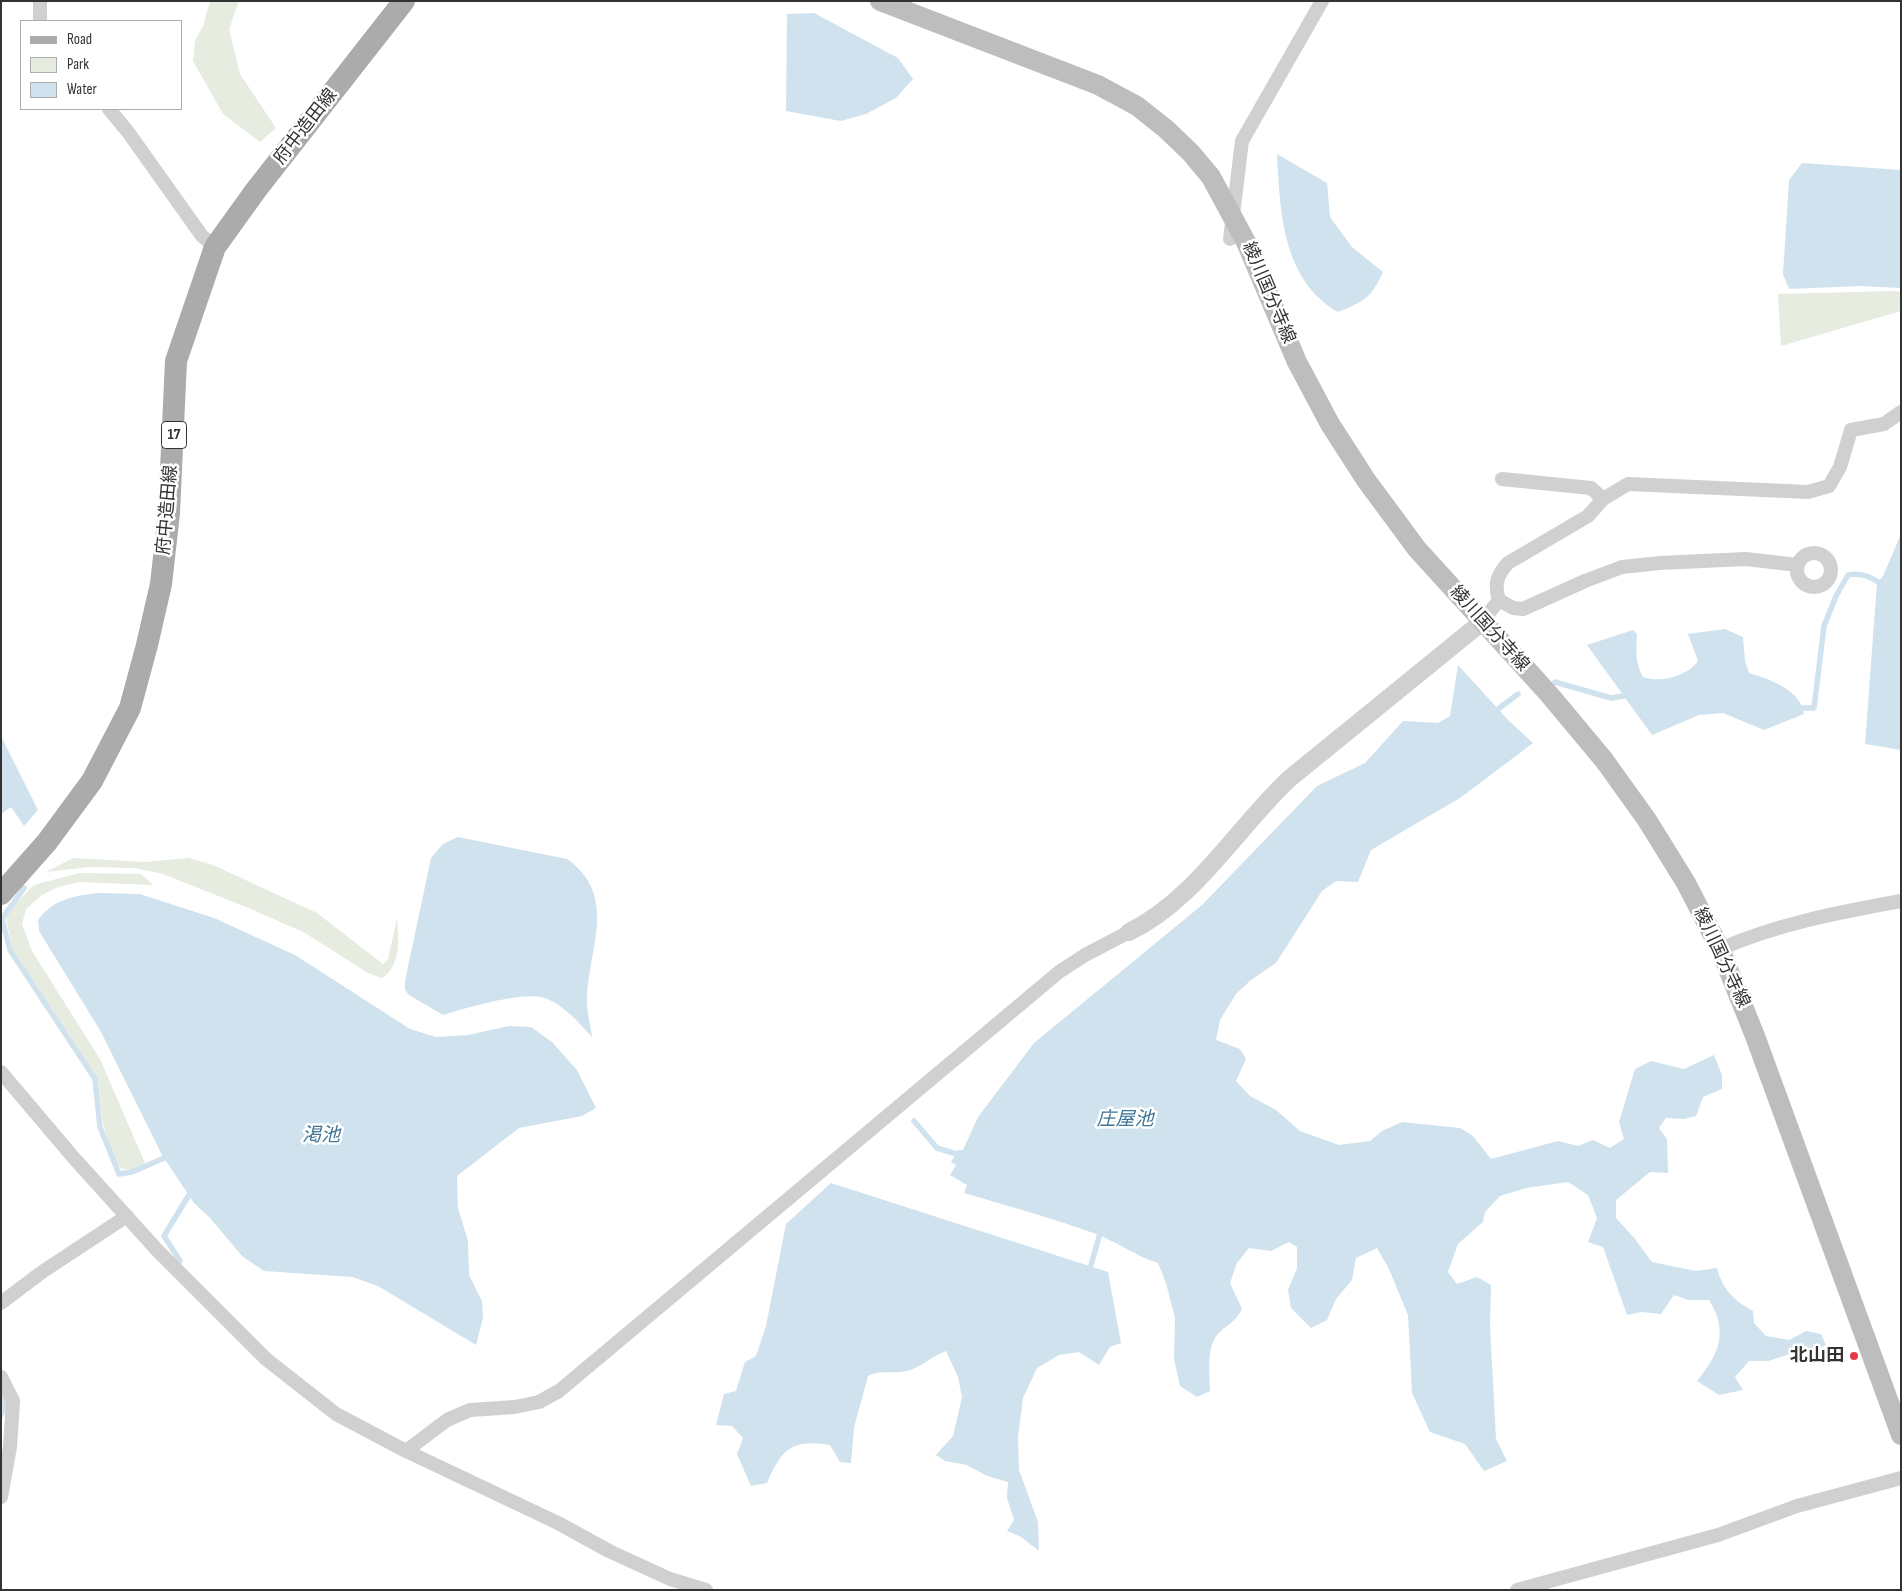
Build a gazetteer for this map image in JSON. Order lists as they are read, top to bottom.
{
  "streets": {
    "main road": ["府中造田線", "綾川国分寺線", "17"]
  },
  "water": ["庄屋池", "渇池"],
  "places": ["北山田"],
  "legend": ["Road", "Park", "Water"]
}
